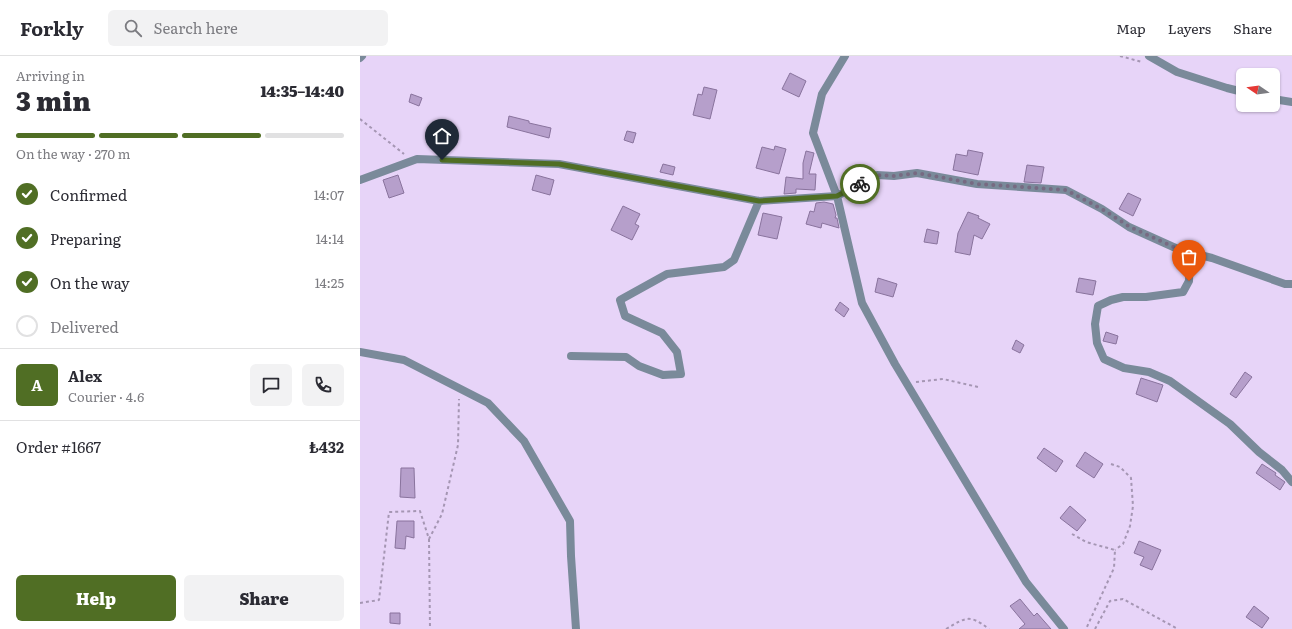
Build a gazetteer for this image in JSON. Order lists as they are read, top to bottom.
{
  "north": "left",
  "page": {
    "header": "Forkly",
    "search": "Search here",
    "nav": ["Map", "Layers", "Share"],
    "heading": ["3 min", "Arriving in", "14:35–14:40"],
    "panel": [
      "Alex",
      "Courier · 4.6",
      "Order #1667",
      "₺432"
    ],
    "bar": "On the way · 270 m",
    "list": [
      ["Confirmed", "14:07"],
      ["Preparing", "14:14"],
      ["On the way", "14:25"],
      "Delivered"
    ],
    "round": "A",
    "buttons": ["Help", "Share"]
  }
}
